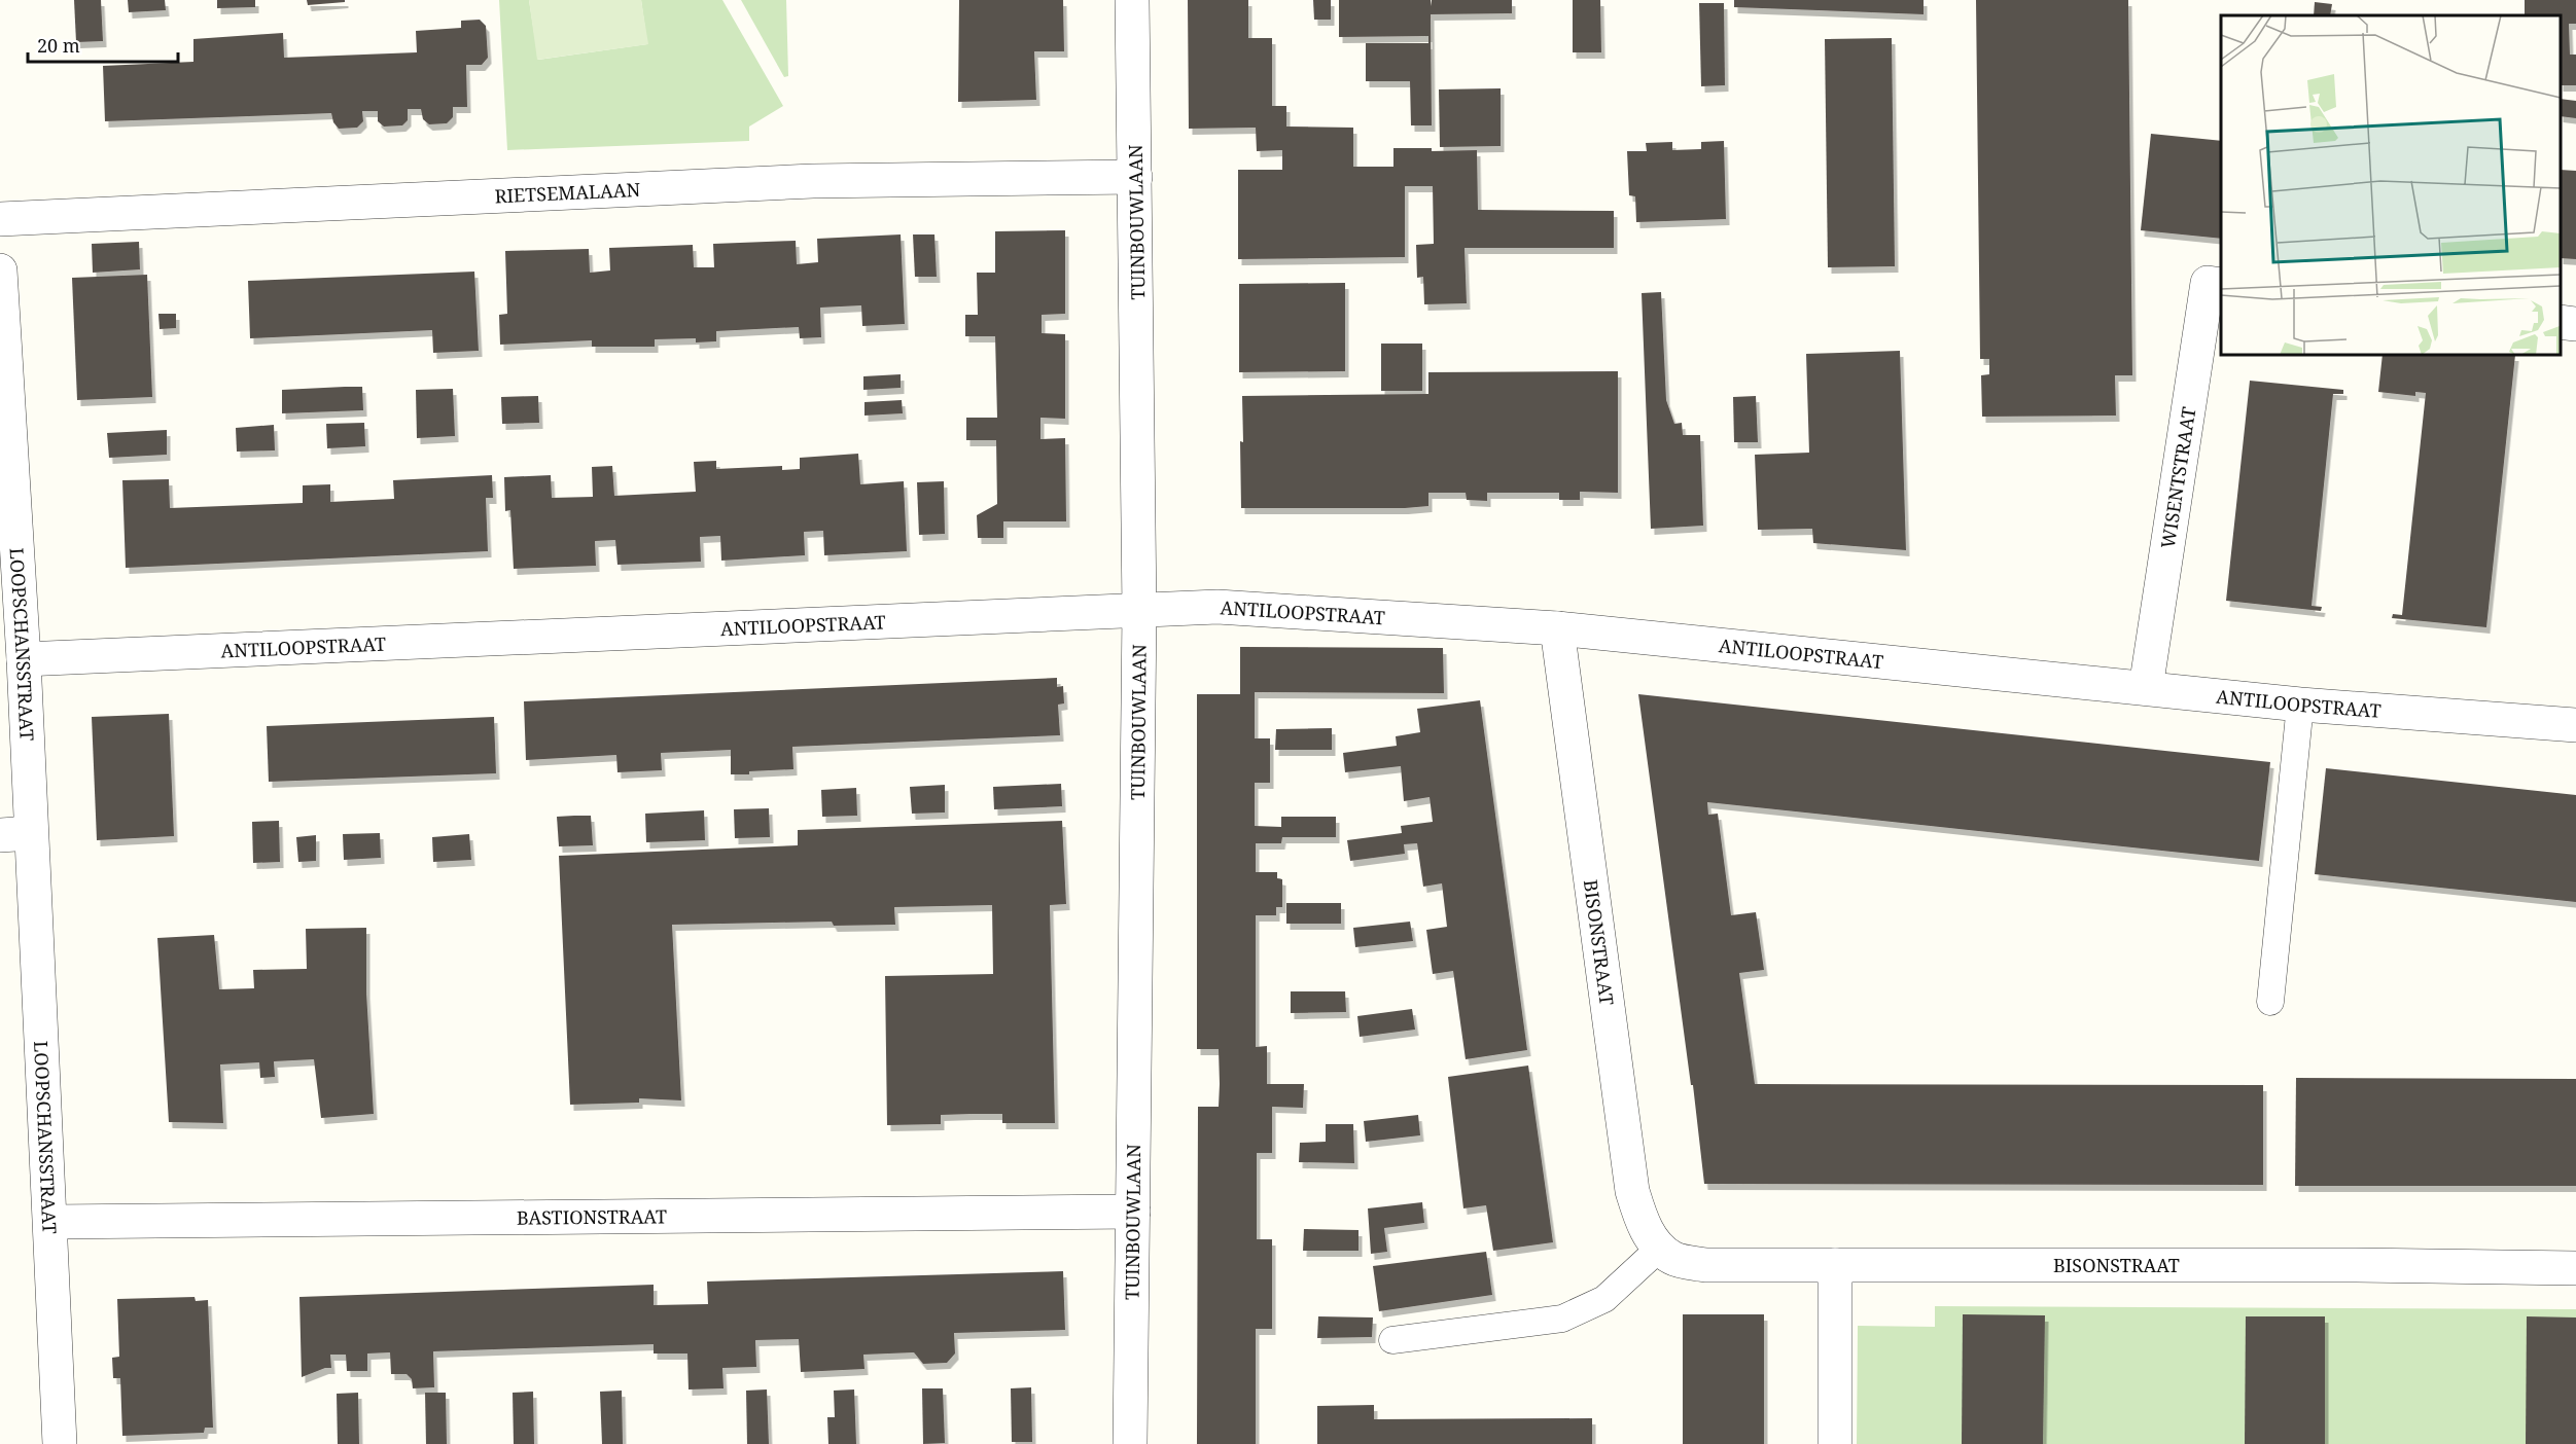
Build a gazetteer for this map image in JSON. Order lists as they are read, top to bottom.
{
  "streets": {
    "street": [
      "RIETSEMALAAN",
      "TUINBOUWLAAN",
      "WISENTSTRAAT",
      "ANTILOOPSTRAAT",
      "LOOPSCHANSSTRAAT",
      "BISONSTRAAT",
      "BASTIONSTRAAT"
    ]
  },
  "crossings": [
    ["RIETSEMALAAN", "TUINBOUWLAAN"],
    ["TUINBOUWLAAN", "ANTILOOPSTRAAT"],
    ["TUINBOUWLAAN", "BASTIONSTRAAT"],
    ["WISENTSTRAAT", "ANTILOOPSTRAAT"],
    ["ANTILOOPSTRAAT", "LOOPSCHANSSTRAAT"],
    ["ANTILOOPSTRAAT", "BISONSTRAAT"],
    ["LOOPSCHANSSTRAAT", "BASTIONSTRAAT"]
  ],
  "scale_bar": "20 m"
}
